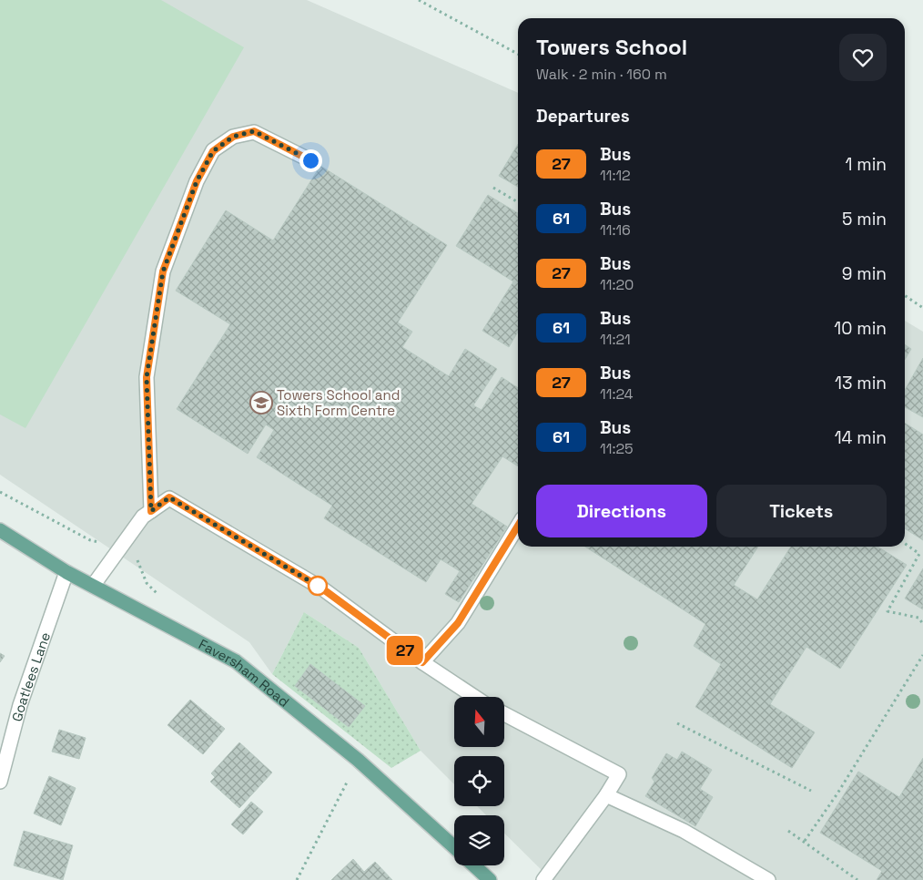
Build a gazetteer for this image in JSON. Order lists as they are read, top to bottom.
{
  "streets": {
    "main road": ["Faversham Road"],
    "street": ["Goatlees Lane"]
  },
  "crossings": [
    ["Faversham Road", "Goatlees Lane"]
  ],
  "places": {
    "school or university": ["Towers School and Sixth Form Centre"]
  },
  "lines": ["bus line 27"],
  "north": "top",
  "page": {
    "on_map": "27",
    "heading": [
      ["Towers School", "Walk · 2 min · 160 m"],
      "Departures"
    ],
    "list": [
      {
        "mark": "27",
        "name": "Bus",
        "note": "11:12",
        "value": "1 min"
      },
      {
        "mark": "61",
        "name": "Bus",
        "note": "11:16",
        "value": "5 min"
      },
      {
        "mark": "27",
        "name": "Bus",
        "note": "11:20",
        "value": "9 min"
      },
      {
        "mark": "61",
        "name": "Bus",
        "note": "11:21",
        "value": "10 min"
      },
      {
        "mark": "27",
        "name": "Bus",
        "note": "11:24",
        "value": "13 min"
      },
      {
        "mark": "61",
        "name": "Bus",
        "note": "11:25",
        "value": "14 min"
      }
    ],
    "buttons": ["Directions", "Tickets"]
  }
}
